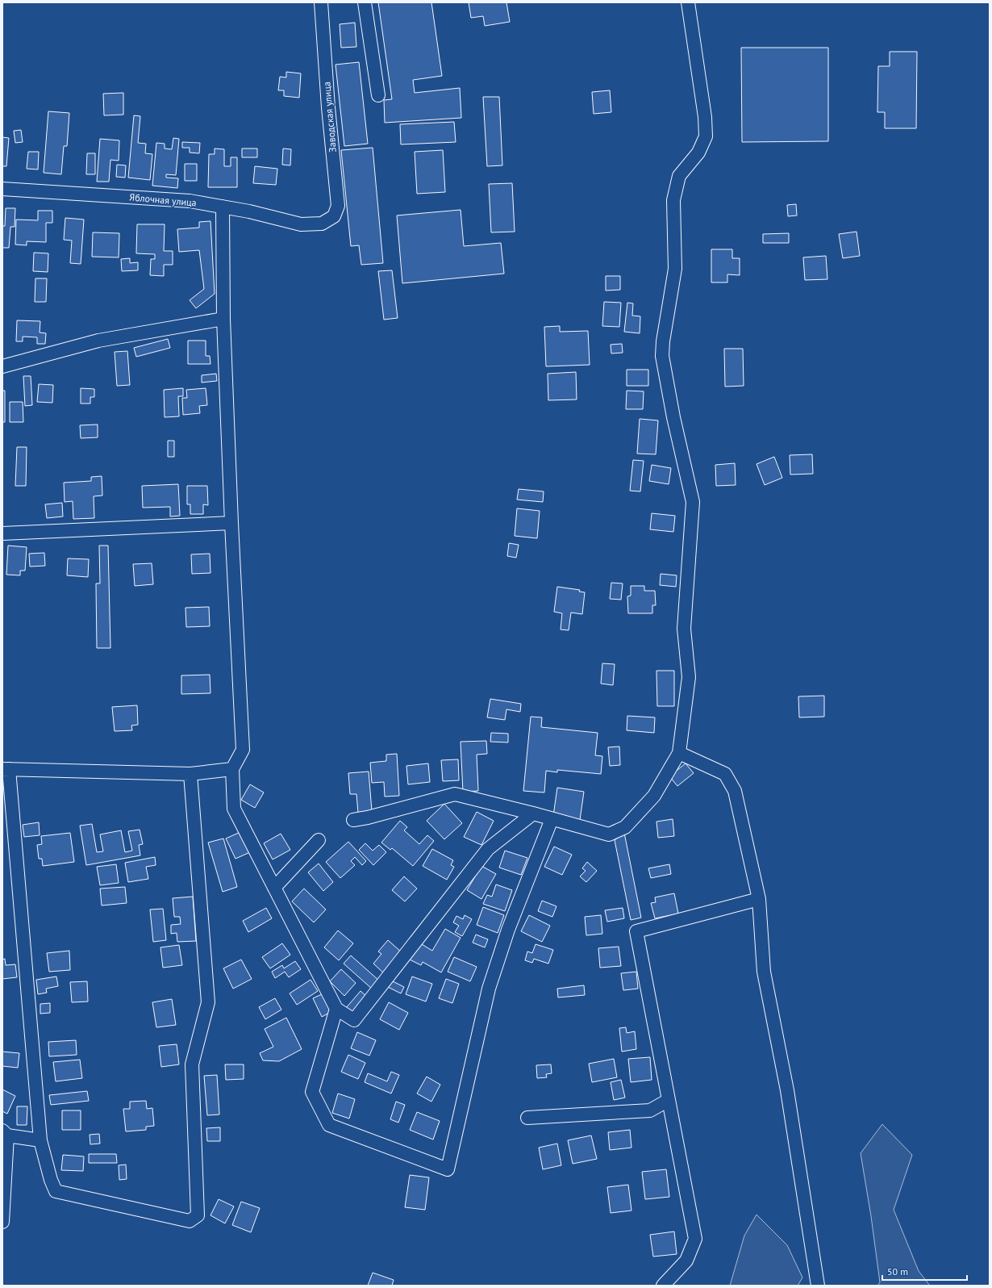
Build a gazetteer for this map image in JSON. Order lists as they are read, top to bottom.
{
  "streets": {
    "street": ["Заводская улица", "Яблочная улица"]
  },
  "crossings": [
    ["Заводская улица", "Яблочная улица"]
  ],
  "scale_bar": "50 m"
}
